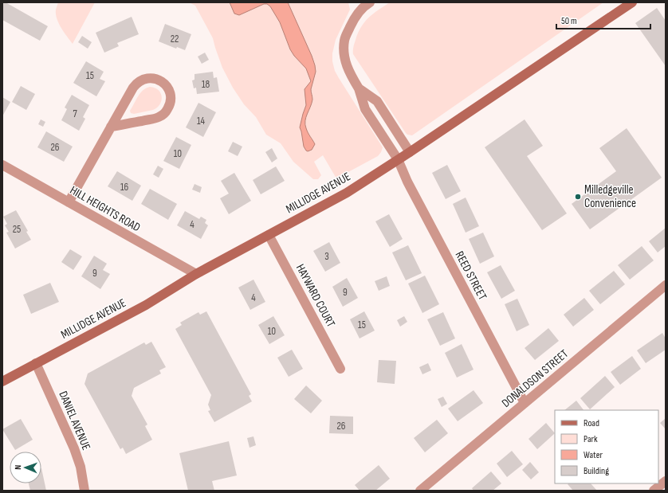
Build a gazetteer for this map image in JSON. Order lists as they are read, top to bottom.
{
  "streets": {
    "street": [
      "MILLIDGE AVENUE",
      "HILL HEIGHTS ROAD",
      "REED STREET",
      "HAYWARD COURT",
      "DONALDSON STREET",
      "DANIEL AVENUE"
    ]
  },
  "crossings": [
    ["MILLIDGE AVENUE", "HILL HEIGHTS ROAD"],
    ["MILLIDGE AVENUE", "REED STREET"],
    ["MILLIDGE AVENUE", "HAYWARD COURT"],
    ["MILLIDGE AVENUE", "DANIEL AVENUE"],
    ["REED STREET", "DONALDSON STREET"]
  ],
  "places": ["Milledgeville Convenience"],
  "house_numbers": [
    "22",
    "15",
    "18",
    "7",
    "14",
    "26",
    "10",
    "16",
    "4",
    "25",
    "3",
    "9",
    "9",
    "4",
    "15",
    "10",
    "26"
  ],
  "legend": [
    "Road",
    "Park",
    "Water",
    "Building"
  ],
  "scale_bar": "50 m",
  "north": "left"
}
